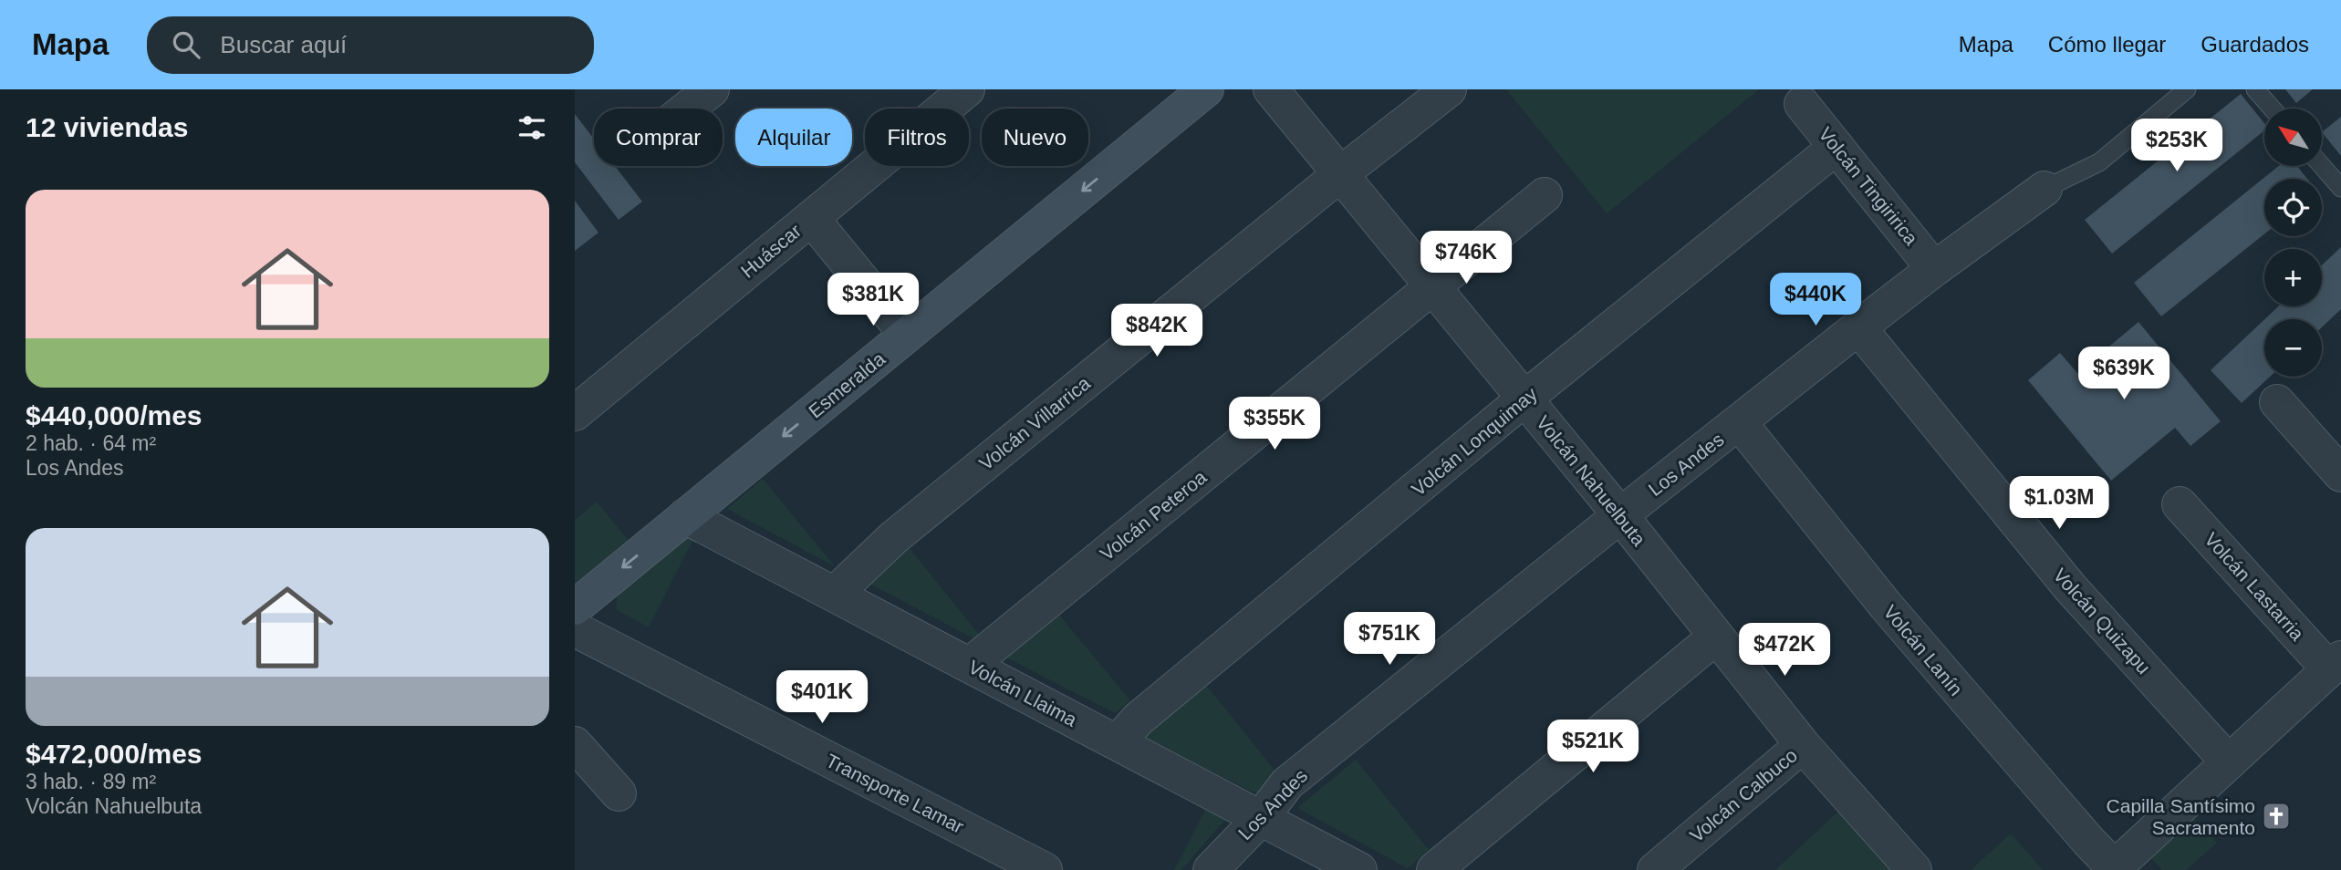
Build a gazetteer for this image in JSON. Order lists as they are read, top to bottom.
{
  "streets": {
    "street": [
      "Volcán Tingiririca",
      "Huáscar",
      "Esmeralda",
      "Volcán Villarrica",
      "Volcán Lonquimay",
      "Los Andes",
      "Volcán Nahuelbuta",
      "Volcán Peteroa",
      "Volcán Lastarria",
      "Volcán Quizapu",
      "Volcán Lanín",
      "Volcán Llaima",
      "Transporte Lamar",
      "Volcán Calbuco"
    ]
  },
  "crossings": [
    ["Volcán Tingiririca", "Volcán Lonquimay"],
    ["Volcán Tingiririca", "Los Andes"],
    ["Esmeralda", "Volcán Llaima"],
    ["Volcán Villarrica", "Volcán Nahuelbuta"],
    ["Volcán Villarrica", "Volcán Llaima"],
    ["Volcán Lonquimay", "Volcán Nahuelbuta"],
    ["Volcán Lonquimay", "Volcán Llaima"],
    ["Los Andes", "Volcán Nahuelbuta"],
    ["Los Andes", "Volcán Quizapu"],
    ["Los Andes", "Volcán Lanín"],
    ["Los Andes", "Volcán Llaima"],
    ["Volcán Nahuelbuta", "Volcán Peteroa"],
    ["Volcán Nahuelbuta", "Volcán Calbuco"],
    ["Volcán Peteroa", "Volcán Llaima"]
  ],
  "one_way": ["Esmeralda"],
  "places": {
    "church": ["Capilla Santísimo Sacramento"]
  },
  "north": "top left",
  "page": {
    "header": "Mapa",
    "search": "Buscar aquí",
    "nav": ["Mapa", "Cómo llegar", "Guardados"],
    "heading": "12 viviendas",
    "map_buttons": ["+", "−"],
    "chip": [
      "Comprar",
      "Alquilar",
      "Filtros",
      "Nuevo"
    ],
    "price": [
      "$253K",
      "$746K",
      "$381K",
      "$440K",
      "$842K",
      "$639K",
      "$355K",
      "$1.03M",
      "$751K",
      "$472K",
      "$401K",
      "$521K"
    ],
    "list": [
      {
        "name": "$440,000/mes",
        "note": "2 hab. · 64 m² · Los Andes"
      },
      {
        "name": "$472,000/mes",
        "note": "3 hab. · 89 m² · Volcán Nahuelbuta"
      }
    ]
  }
}
